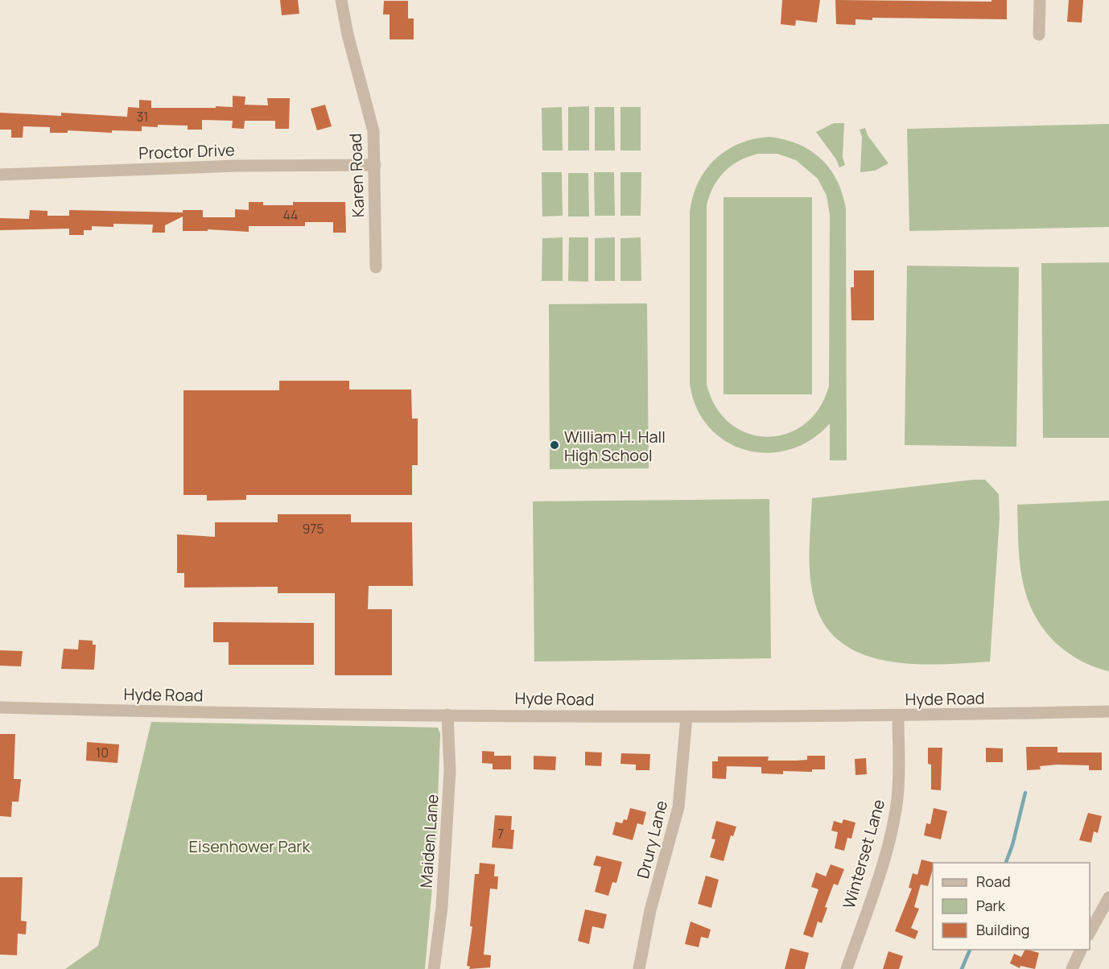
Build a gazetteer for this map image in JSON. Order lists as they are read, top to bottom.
{
  "streets": {
    "street": [
      "Proctor Drive",
      "Karen Road",
      "Hyde Road",
      "Drury Lane",
      "Maiden Lane",
      "Winterset Lane"
    ]
  },
  "crossings": [
    ["Proctor Drive", "Karen Road"],
    ["Hyde Road", "Drury Lane"],
    ["Hyde Road", "Maiden Lane"],
    ["Hyde Road", "Winterset Lane"]
  ],
  "parks": ["Eisenhower Park"],
  "places": ["William H. Hall High School"],
  "house_numbers": [
    "31",
    "44",
    "975",
    "10",
    "7"
  ],
  "legend": ["Road", "Park", "Building"]
}
